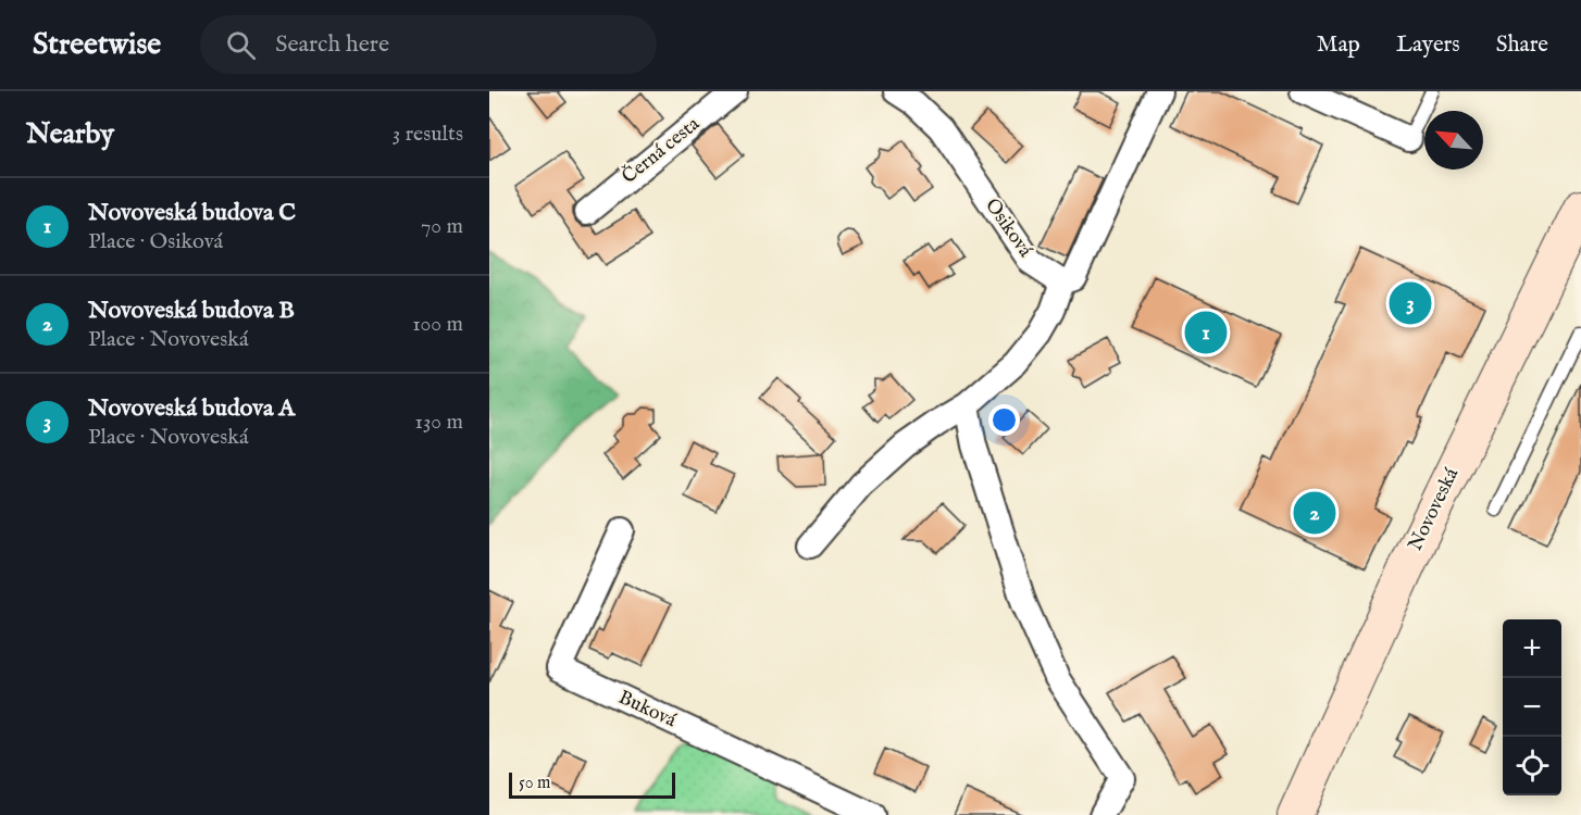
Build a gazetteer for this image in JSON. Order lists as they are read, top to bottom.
{
  "streets": {
    "street": [
      "Černá cesta",
      "Osiková",
      "Novoveská",
      "Buková"
    ]
  },
  "scale_bar": "50 m",
  "north": "top left",
  "page": {
    "header": "Streetwise",
    "search": "Search here",
    "nav": ["Map", "Layers", "Share"],
    "heading": ["Nearby", "3 results"],
    "list": [
      {
        "mark": "1",
        "name": "Novoveská budova C",
        "note": "Place · Osiková",
        "value": "70 m"
      },
      {
        "mark": "2",
        "name": "Novoveská budova B",
        "note": "Place · Novoveská",
        "value": "100 m"
      },
      {
        "mark": "3",
        "name": "Novoveská budova A",
        "note": "Place · Novoveská",
        "value": "130 m"
      }
    ],
    "pins": ["3", "1", "2"],
    "map_buttons": ["+", "−"],
    "scale": "50 m"
  }
}
